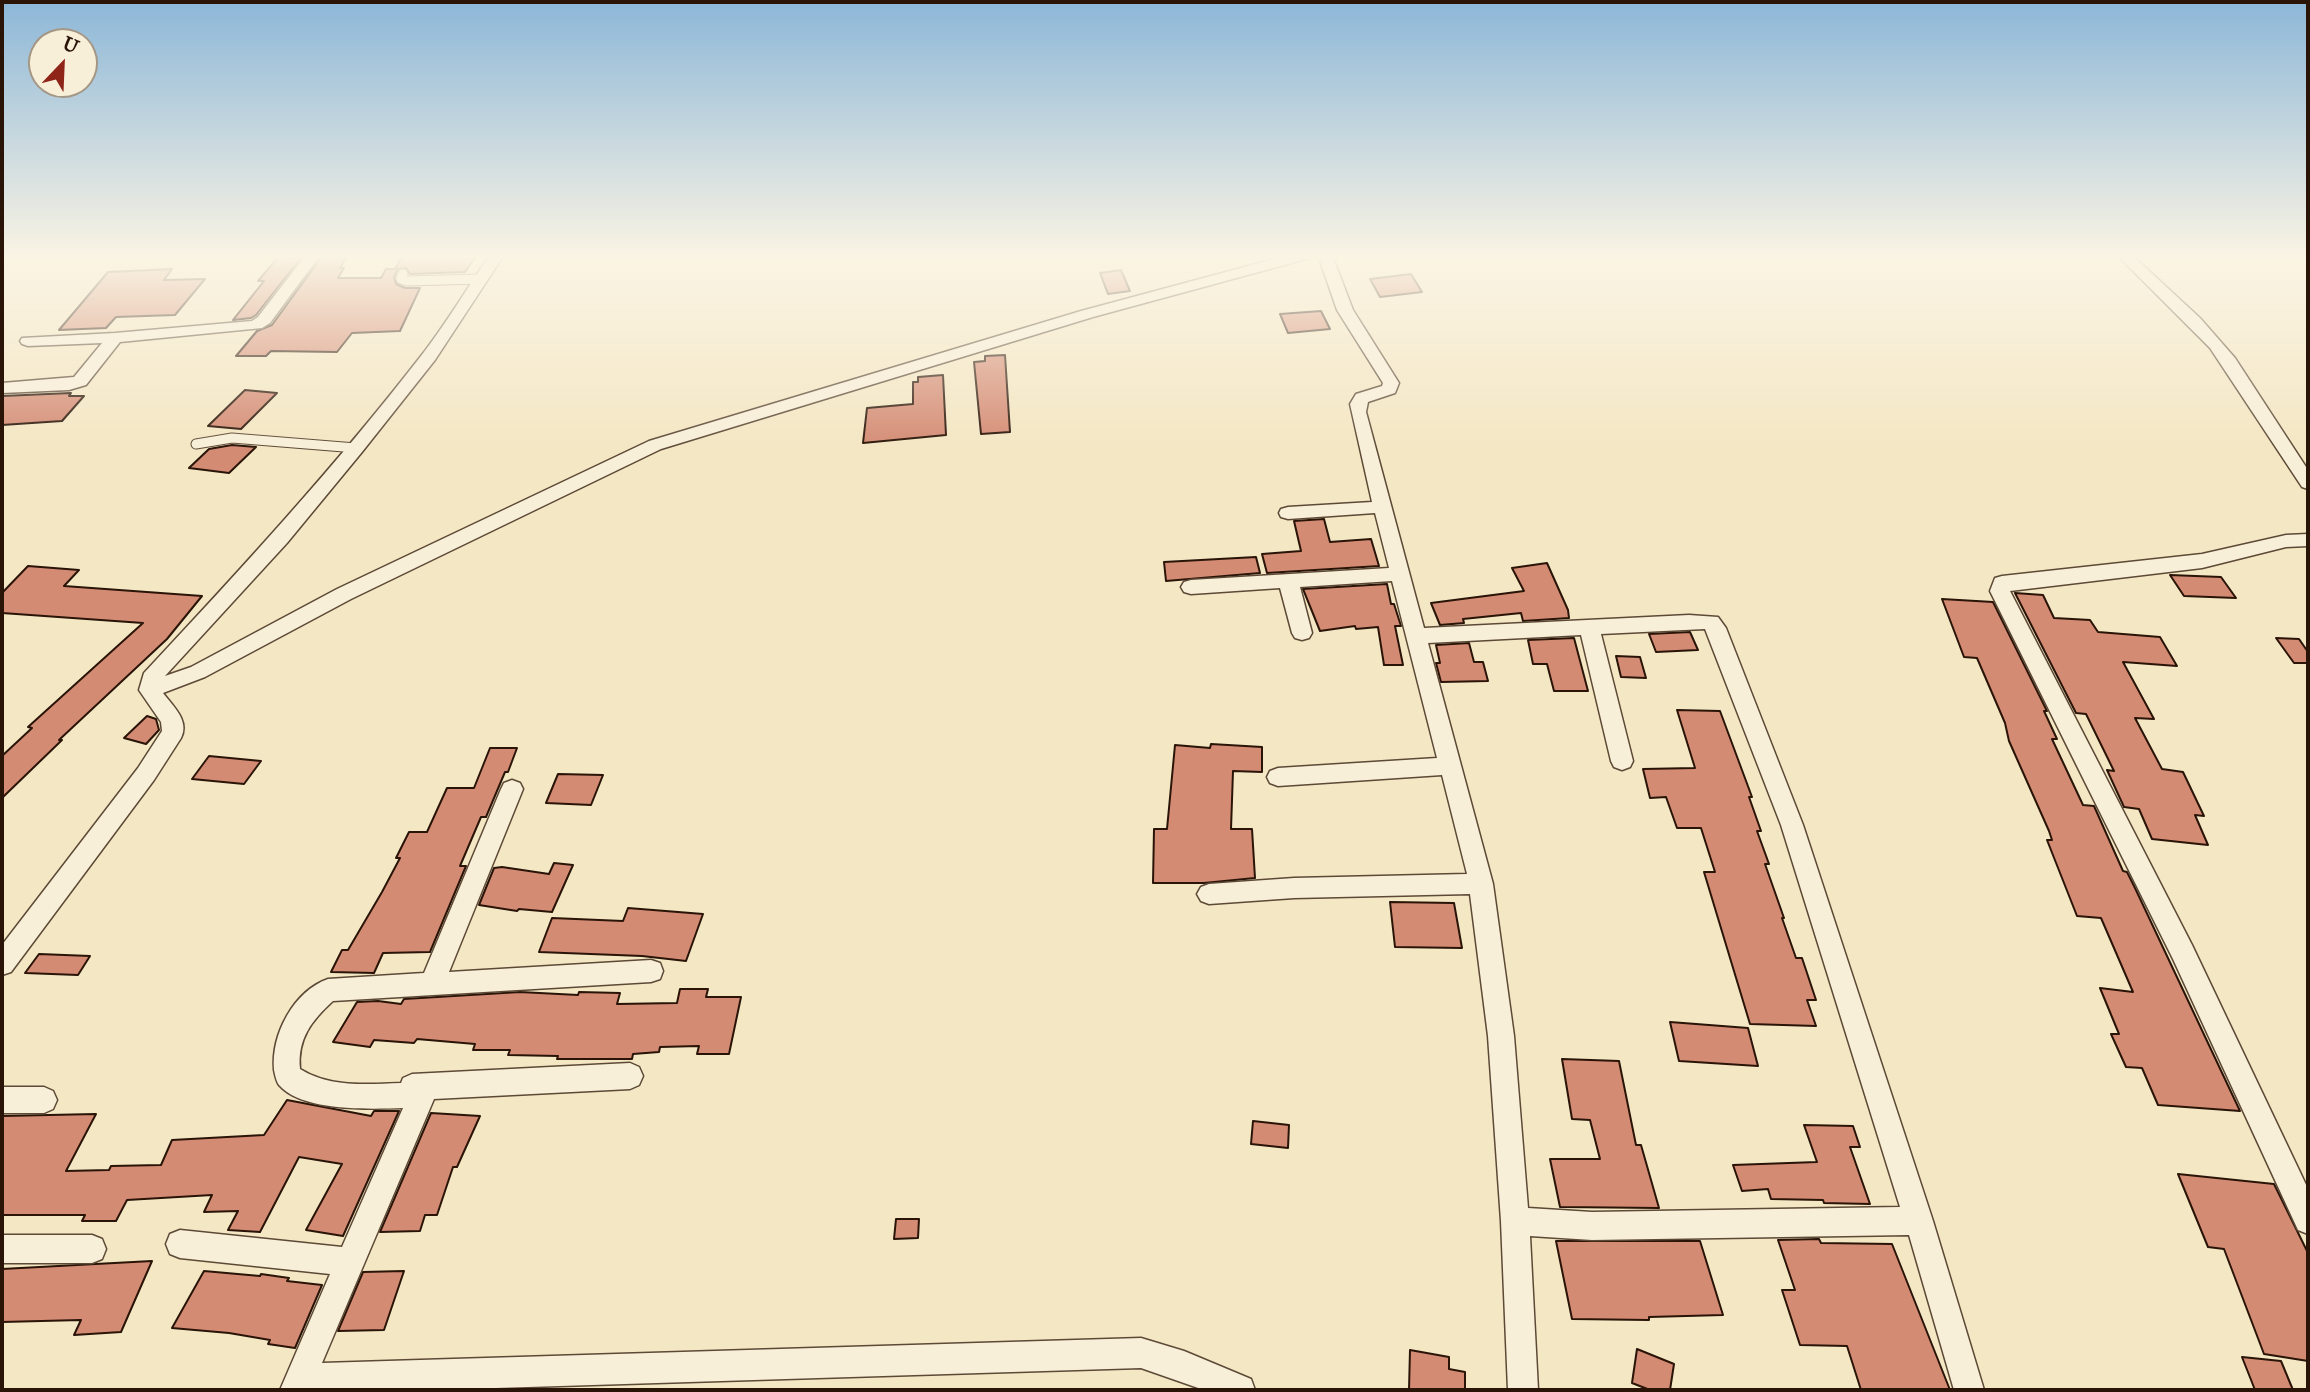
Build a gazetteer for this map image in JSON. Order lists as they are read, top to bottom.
{
  "north": "top right"
}
